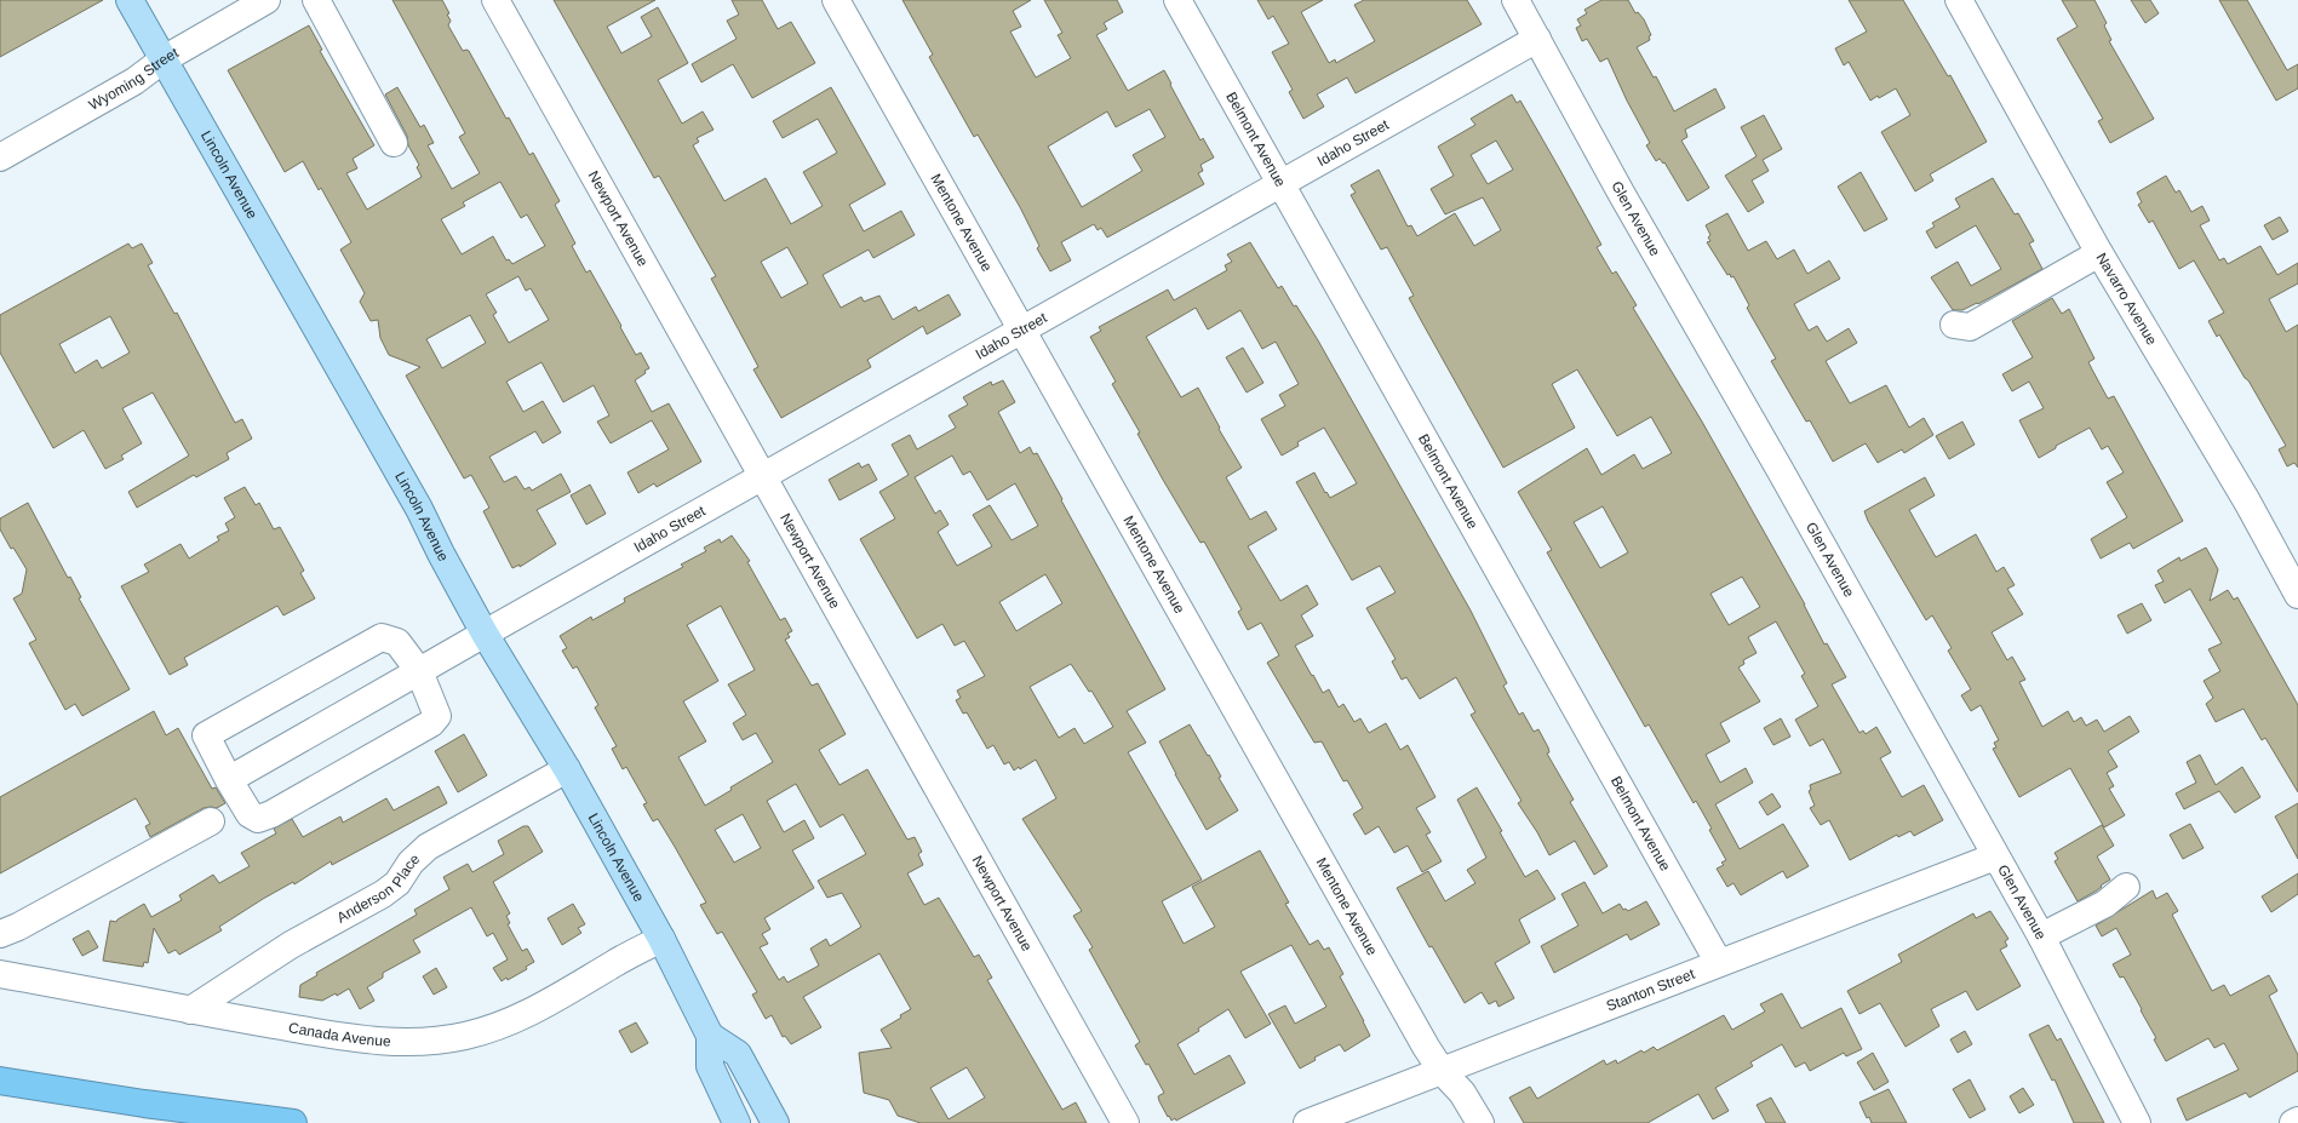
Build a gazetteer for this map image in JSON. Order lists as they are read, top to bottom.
{
  "streets": {
    "main road": ["Lincoln Avenue"],
    "street": [
      "Wyoming Street",
      "Belmont Avenue",
      "Idaho Street",
      "Glen Avenue",
      "Newport Avenue",
      "Mentone Avenue",
      "Navarro Avenue",
      "Anderson Place",
      "Stanton Street",
      "Canada Avenue"
    ]
  },
  "crossings": [
    ["Wyoming Street", "Lincoln Avenue"],
    ["Belmont Avenue", "Idaho Street"],
    ["Belmont Avenue", "Stanton Street"],
    ["Idaho Street", "Lincoln Avenue"],
    ["Idaho Street", "Glen Avenue"],
    ["Idaho Street", "Newport Avenue"],
    ["Idaho Street", "Mentone Avenue"],
    ["Lincoln Avenue", "Anderson Place"],
    ["Lincoln Avenue", "Canada Avenue"],
    ["Glen Avenue", "Stanton Street"],
    ["Mentone Avenue", "Stanton Street"],
    ["Anderson Place", "Canada Avenue"]
  ]
}
